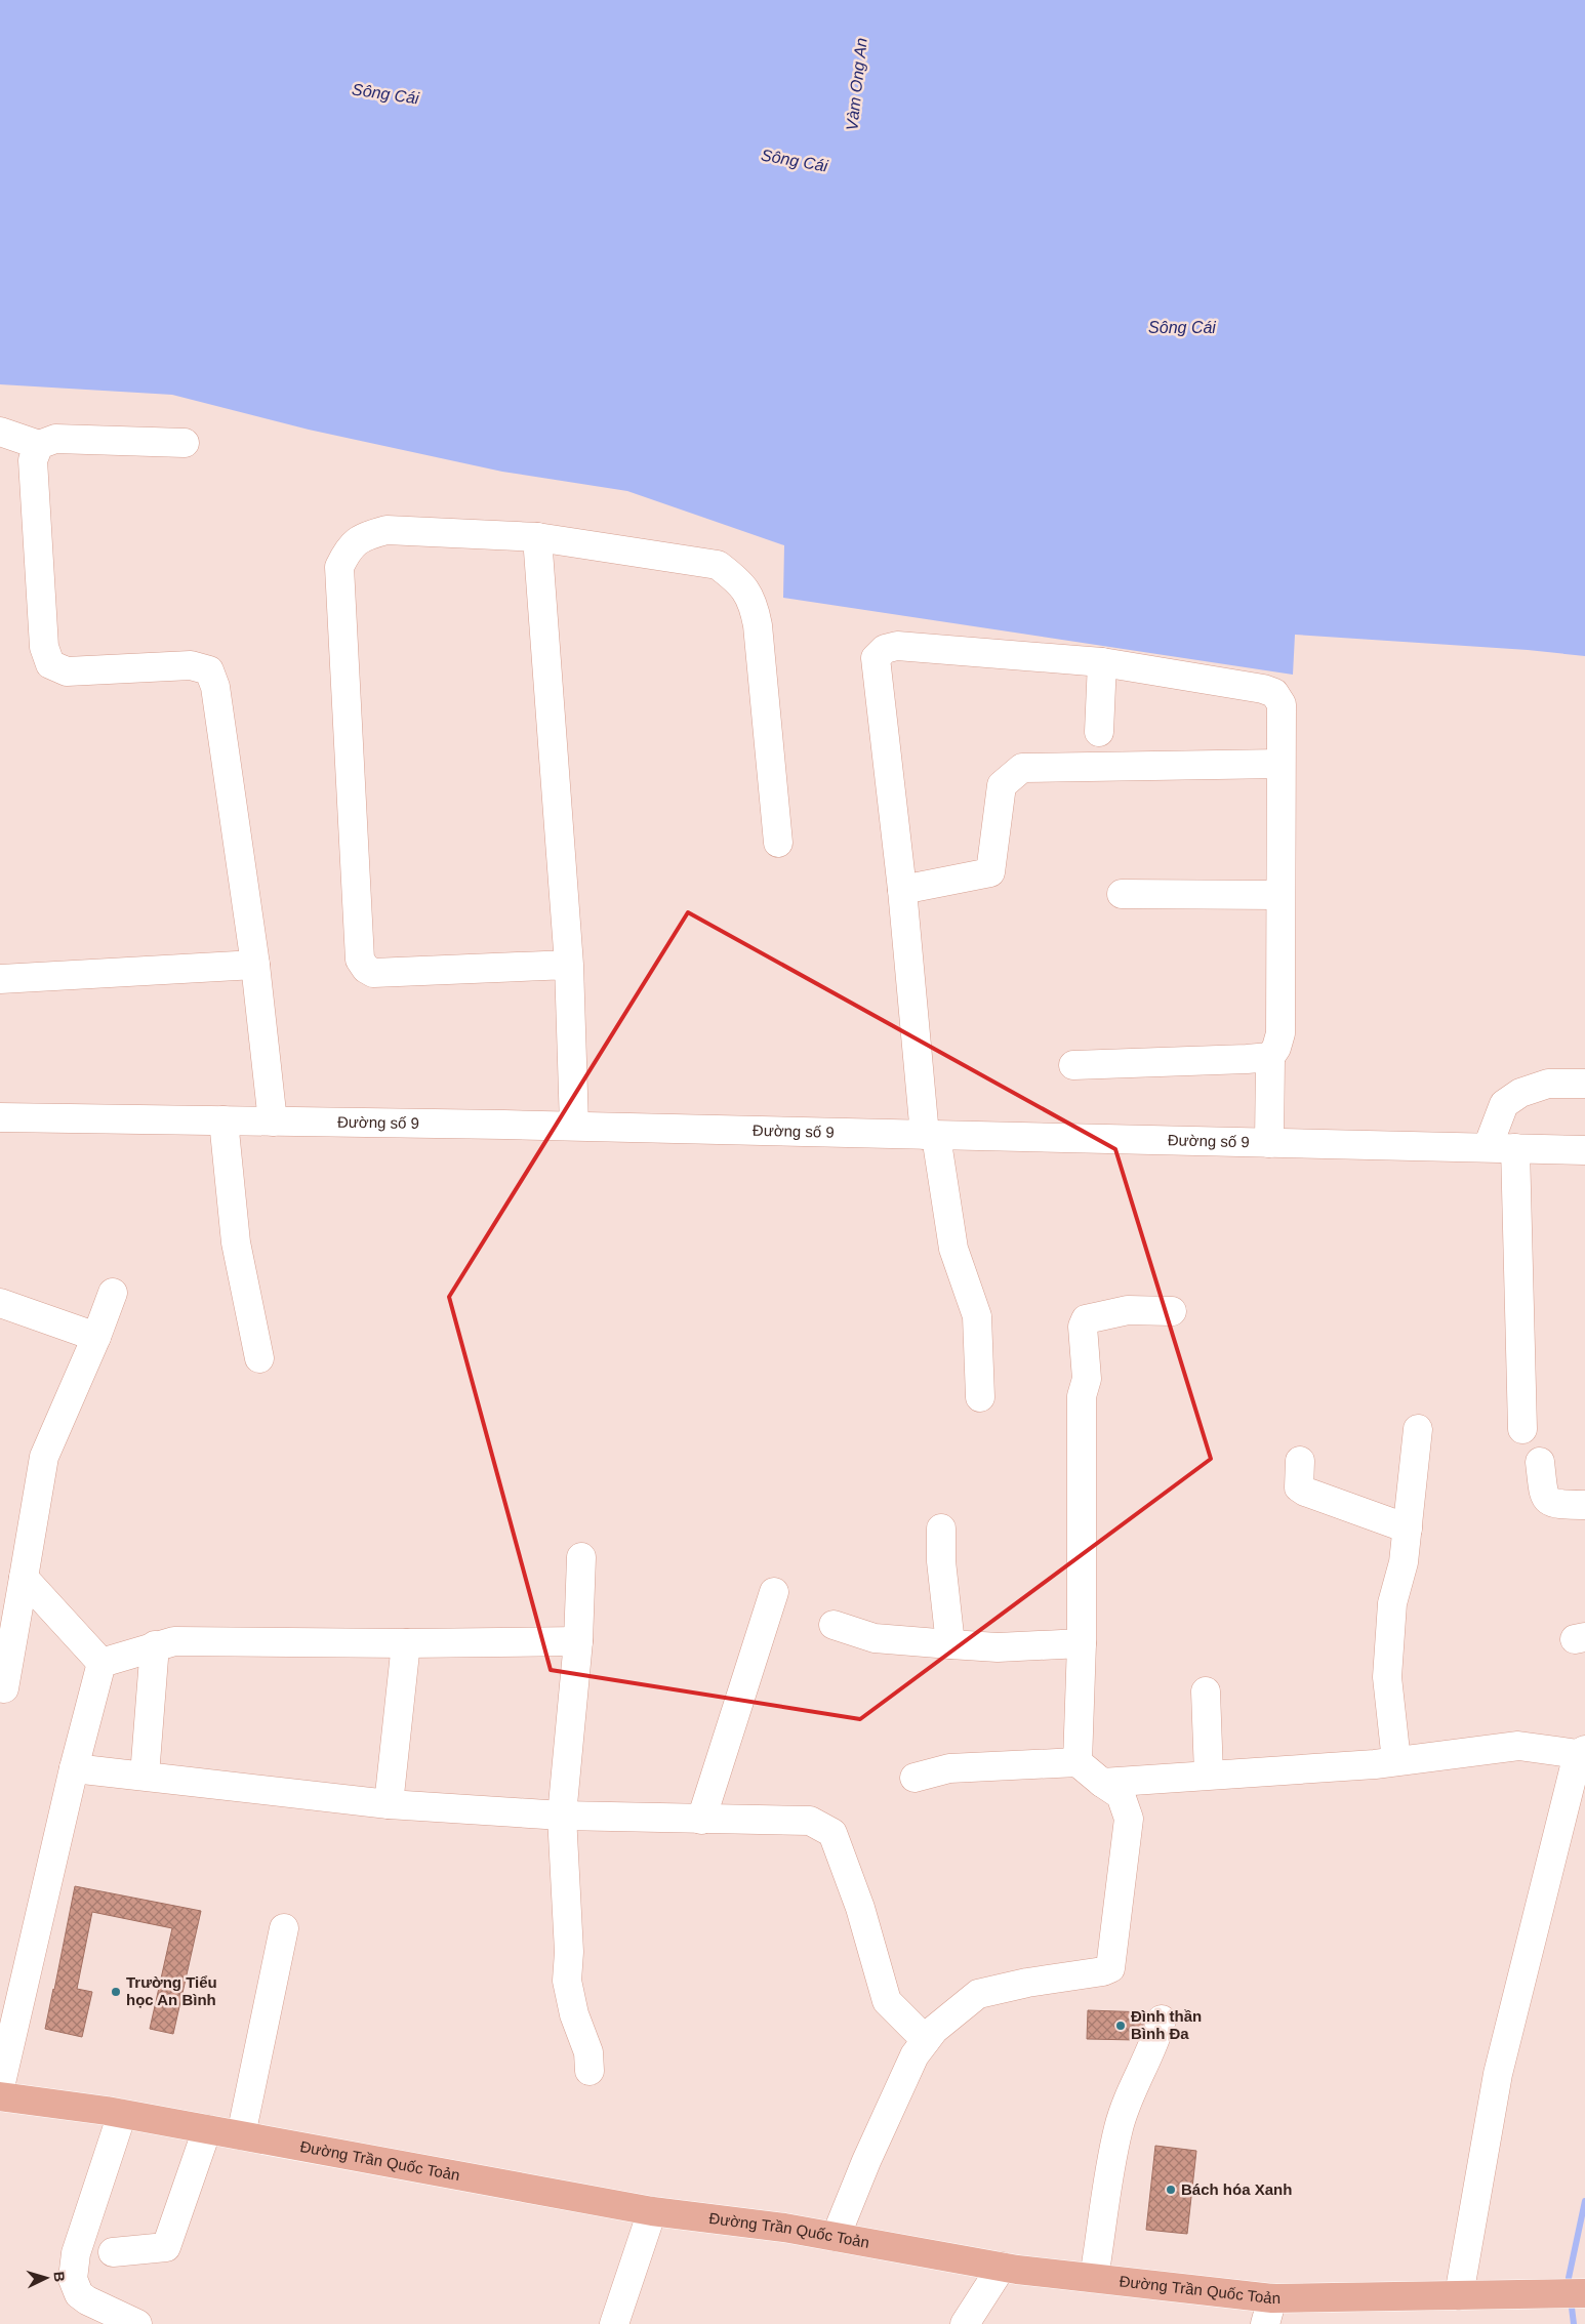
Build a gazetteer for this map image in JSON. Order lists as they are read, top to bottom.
{
  "streets": {
    "main road": ["Đường Trần Quốc Toản"],
    "street": ["Đường số 9"]
  },
  "water": ["Vàm Ong An", "Sông Cái"],
  "places": ["Trường Tiểu học An Bình", "Đình thần Bình Đa", "Bách hóa Xanh"],
  "north": "right"
}
